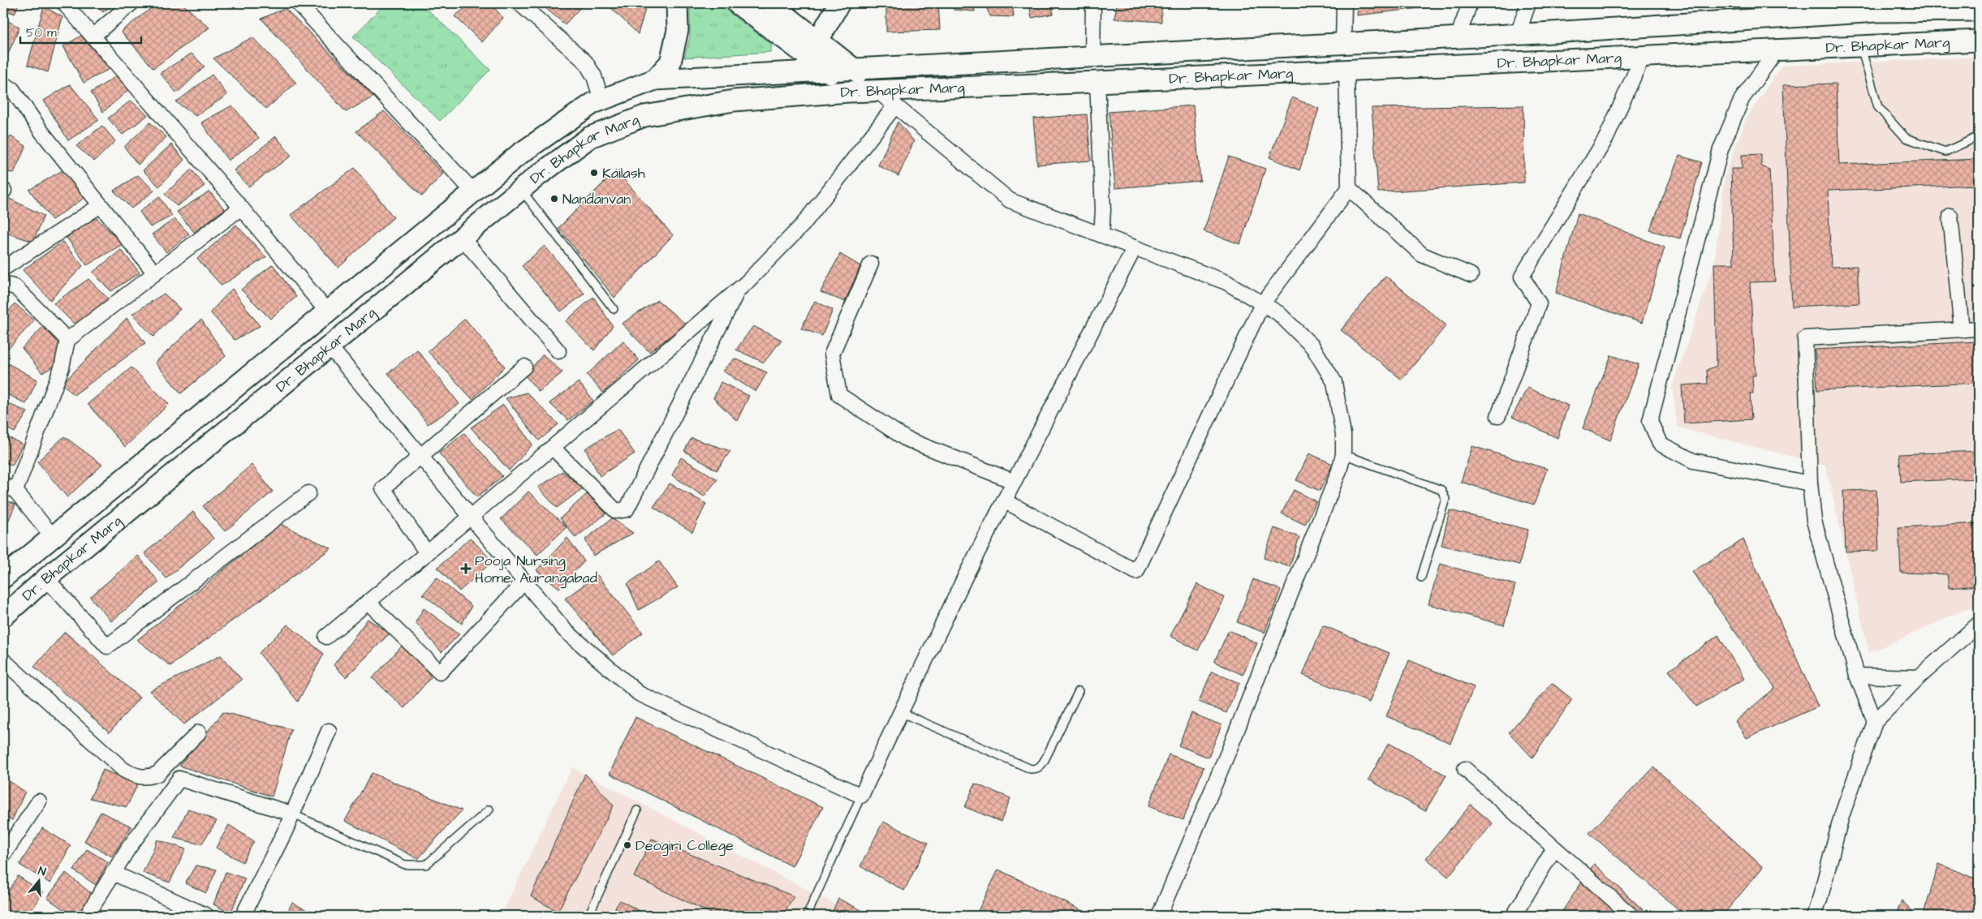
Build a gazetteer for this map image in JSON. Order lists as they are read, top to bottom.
{
  "streets": {
    "main road": ["Dr. Bhapkar Marg"]
  },
  "places": {
    "other": ["Kailash", "Nandanvan", "Deogiri College"],
    "health": ["Pooja Nursing Home, Aurangabad"]
  },
  "scale_bar": "50 m",
  "north": "top"
}
